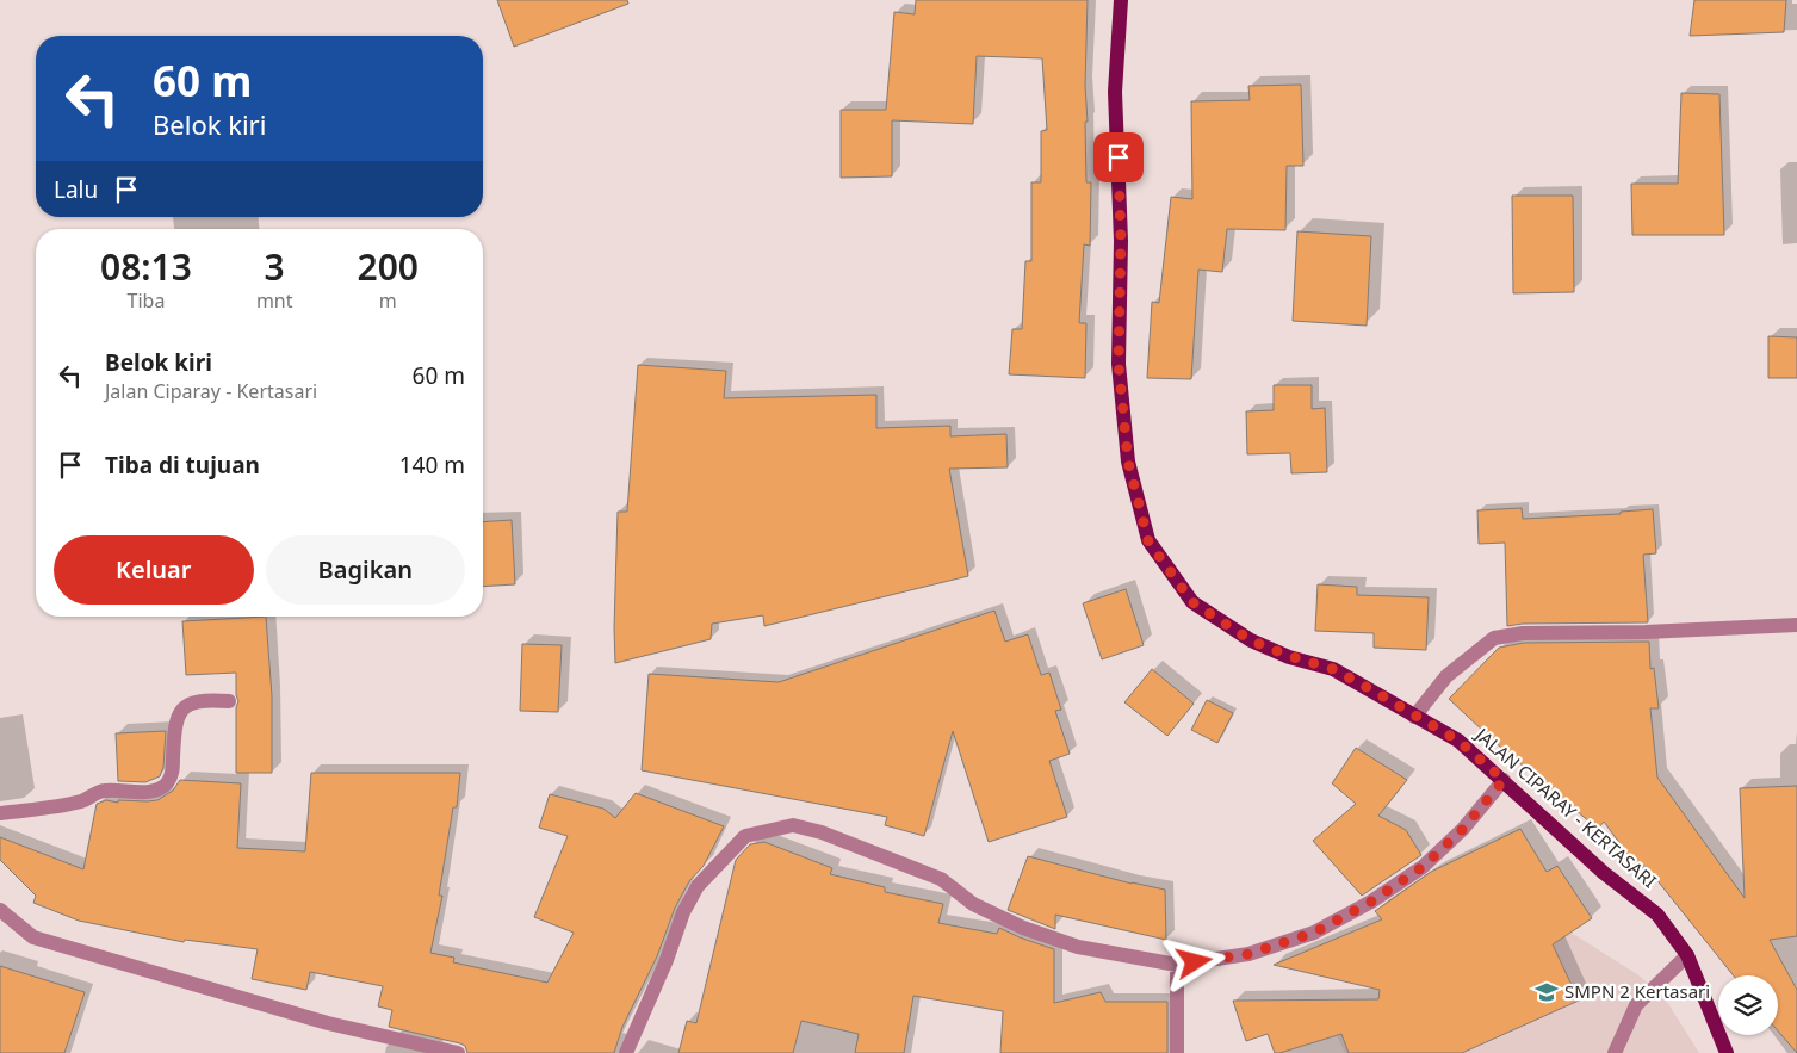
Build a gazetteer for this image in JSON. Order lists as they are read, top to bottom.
{
  "streets": {
    "main road": ["JALAN CIPARAY - KERTASARI"]
  },
  "places": {
    "school or university": ["SMPN 2 Kertasari"]
  },
  "page": {
    "turn": ["60 m", "Belok kiri"],
    "then": "Lalu",
    "eta": [
      "08:13",
      "Tiba",
      "3",
      "mnt",
      "200",
      "m"
    ],
    "list": [
      {
        "name": "Belok kiri",
        "note": "Jalan Ciparay - Kertasari",
        "value": "60 m"
      },
      {
        "name": "Tiba di tujuan",
        "value": "140 m"
      }
    ],
    "buttons": ["Keluar", "Bagikan"]
  }
}
